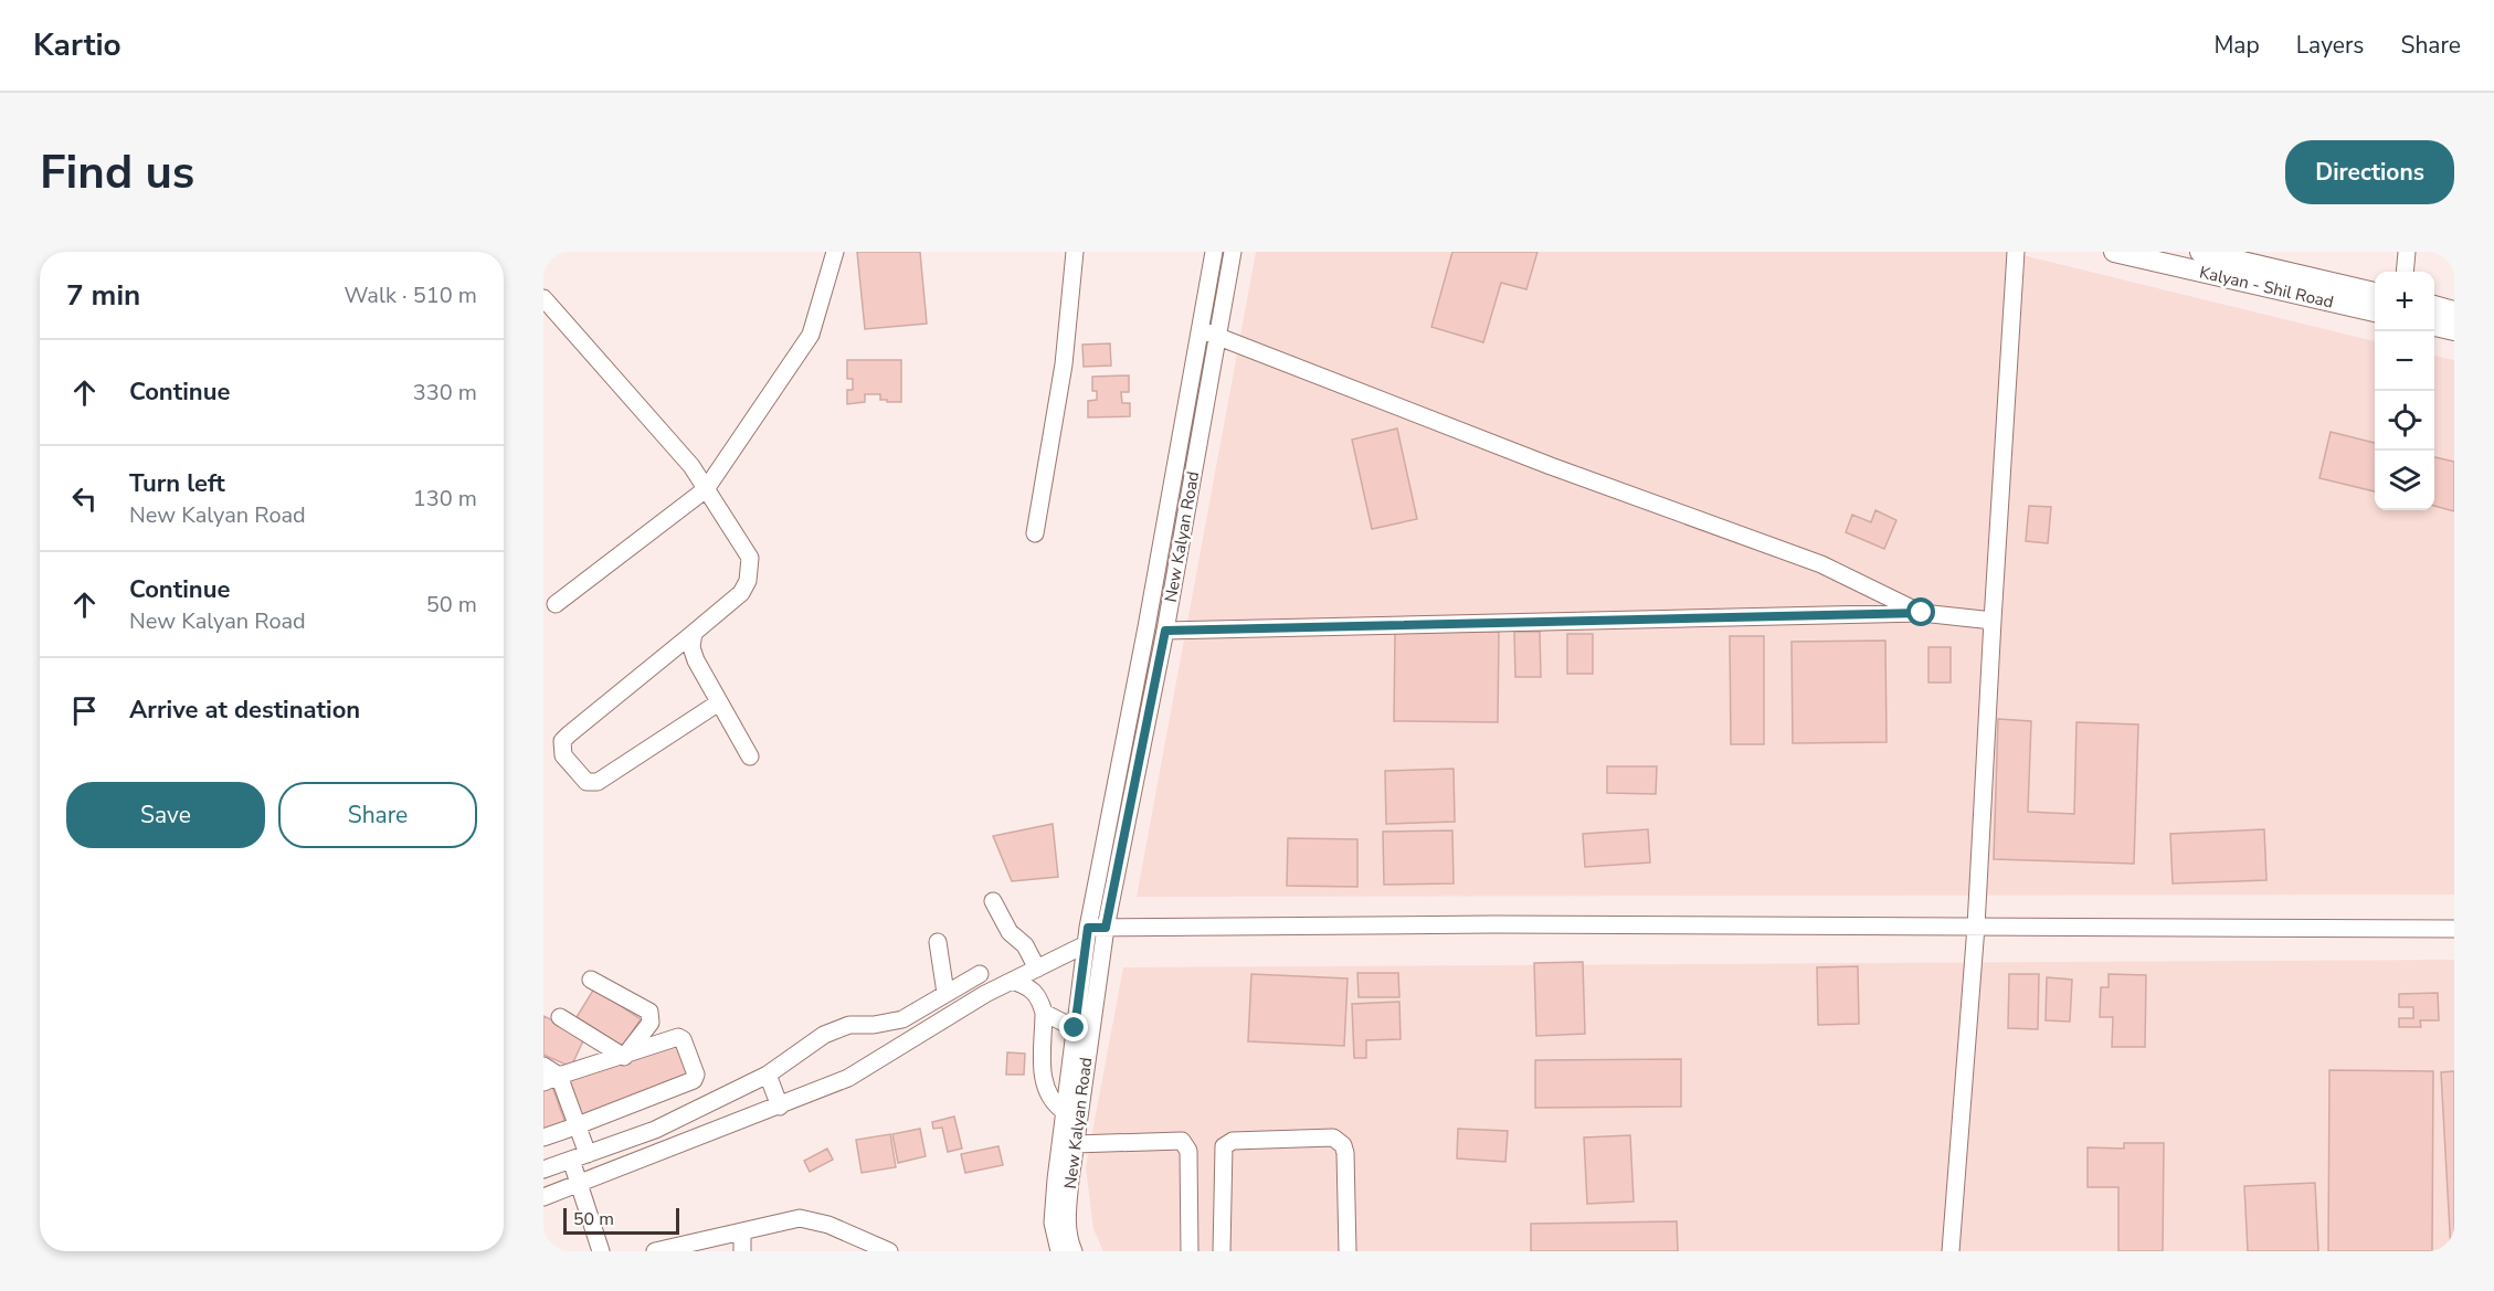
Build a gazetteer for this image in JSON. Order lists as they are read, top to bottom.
{
  "streets": {
    "main road": ["Kalyan - Shil Road"],
    "street": ["New Kalyan Road"]
  },
  "scale_bar": "50 m",
  "page": {
    "header": "Kartio",
    "nav": ["Map", "Layers", "Share"],
    "buttons": [
      "Directions",
      ["Save", "Share"]
    ],
    "title": "Find us",
    "heading": ["7 min", "Walk · 510 m"],
    "map_buttons": ["+", "−"],
    "list": [
      ["Continue", "330 m"],
      ["Turn left", "New Kalyan Road", "130 m"],
      ["Continue", "New Kalyan Road", "50 m"],
      "Arrive at destination"
    ],
    "scale": "50 m"
  }
}
